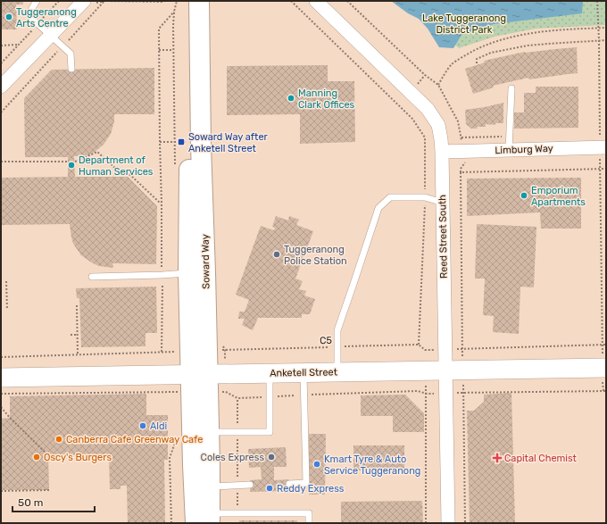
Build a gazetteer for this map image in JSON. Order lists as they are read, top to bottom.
{
  "streets": {
    "main road": ["Soward Way"],
    "street": ["Limburg Way", "Reed Street South", "Anketell Street"],
    "path": ["C5"]
  },
  "crossings": [
    ["Limburg Way", "Reed Street South"],
    ["Reed Street South", "Anketell Street"],
    ["Soward Way", "Anketell Street"]
  ],
  "parks": ["Lake Tuggeranong District Park"],
  "places": {
    "other": [
      "Tuggeranong Arts Centre",
      "Manning Clark Offices",
      "Department of Human Services",
      "Emporium Apartments",
      "Tuggeranong Police Station",
      "Aldi",
      "Canberra Cafe Greenway Cafe",
      "Oscy's Burgers",
      "Coles Express",
      "Kmart Tyre & Auto Service Tuggeranong",
      "Reddy Express"
    ],
    "transit": ["Soward Way after Anketell Street"],
    "health": ["Capital Chemist"]
  },
  "scale_bar": "50 m"
}
